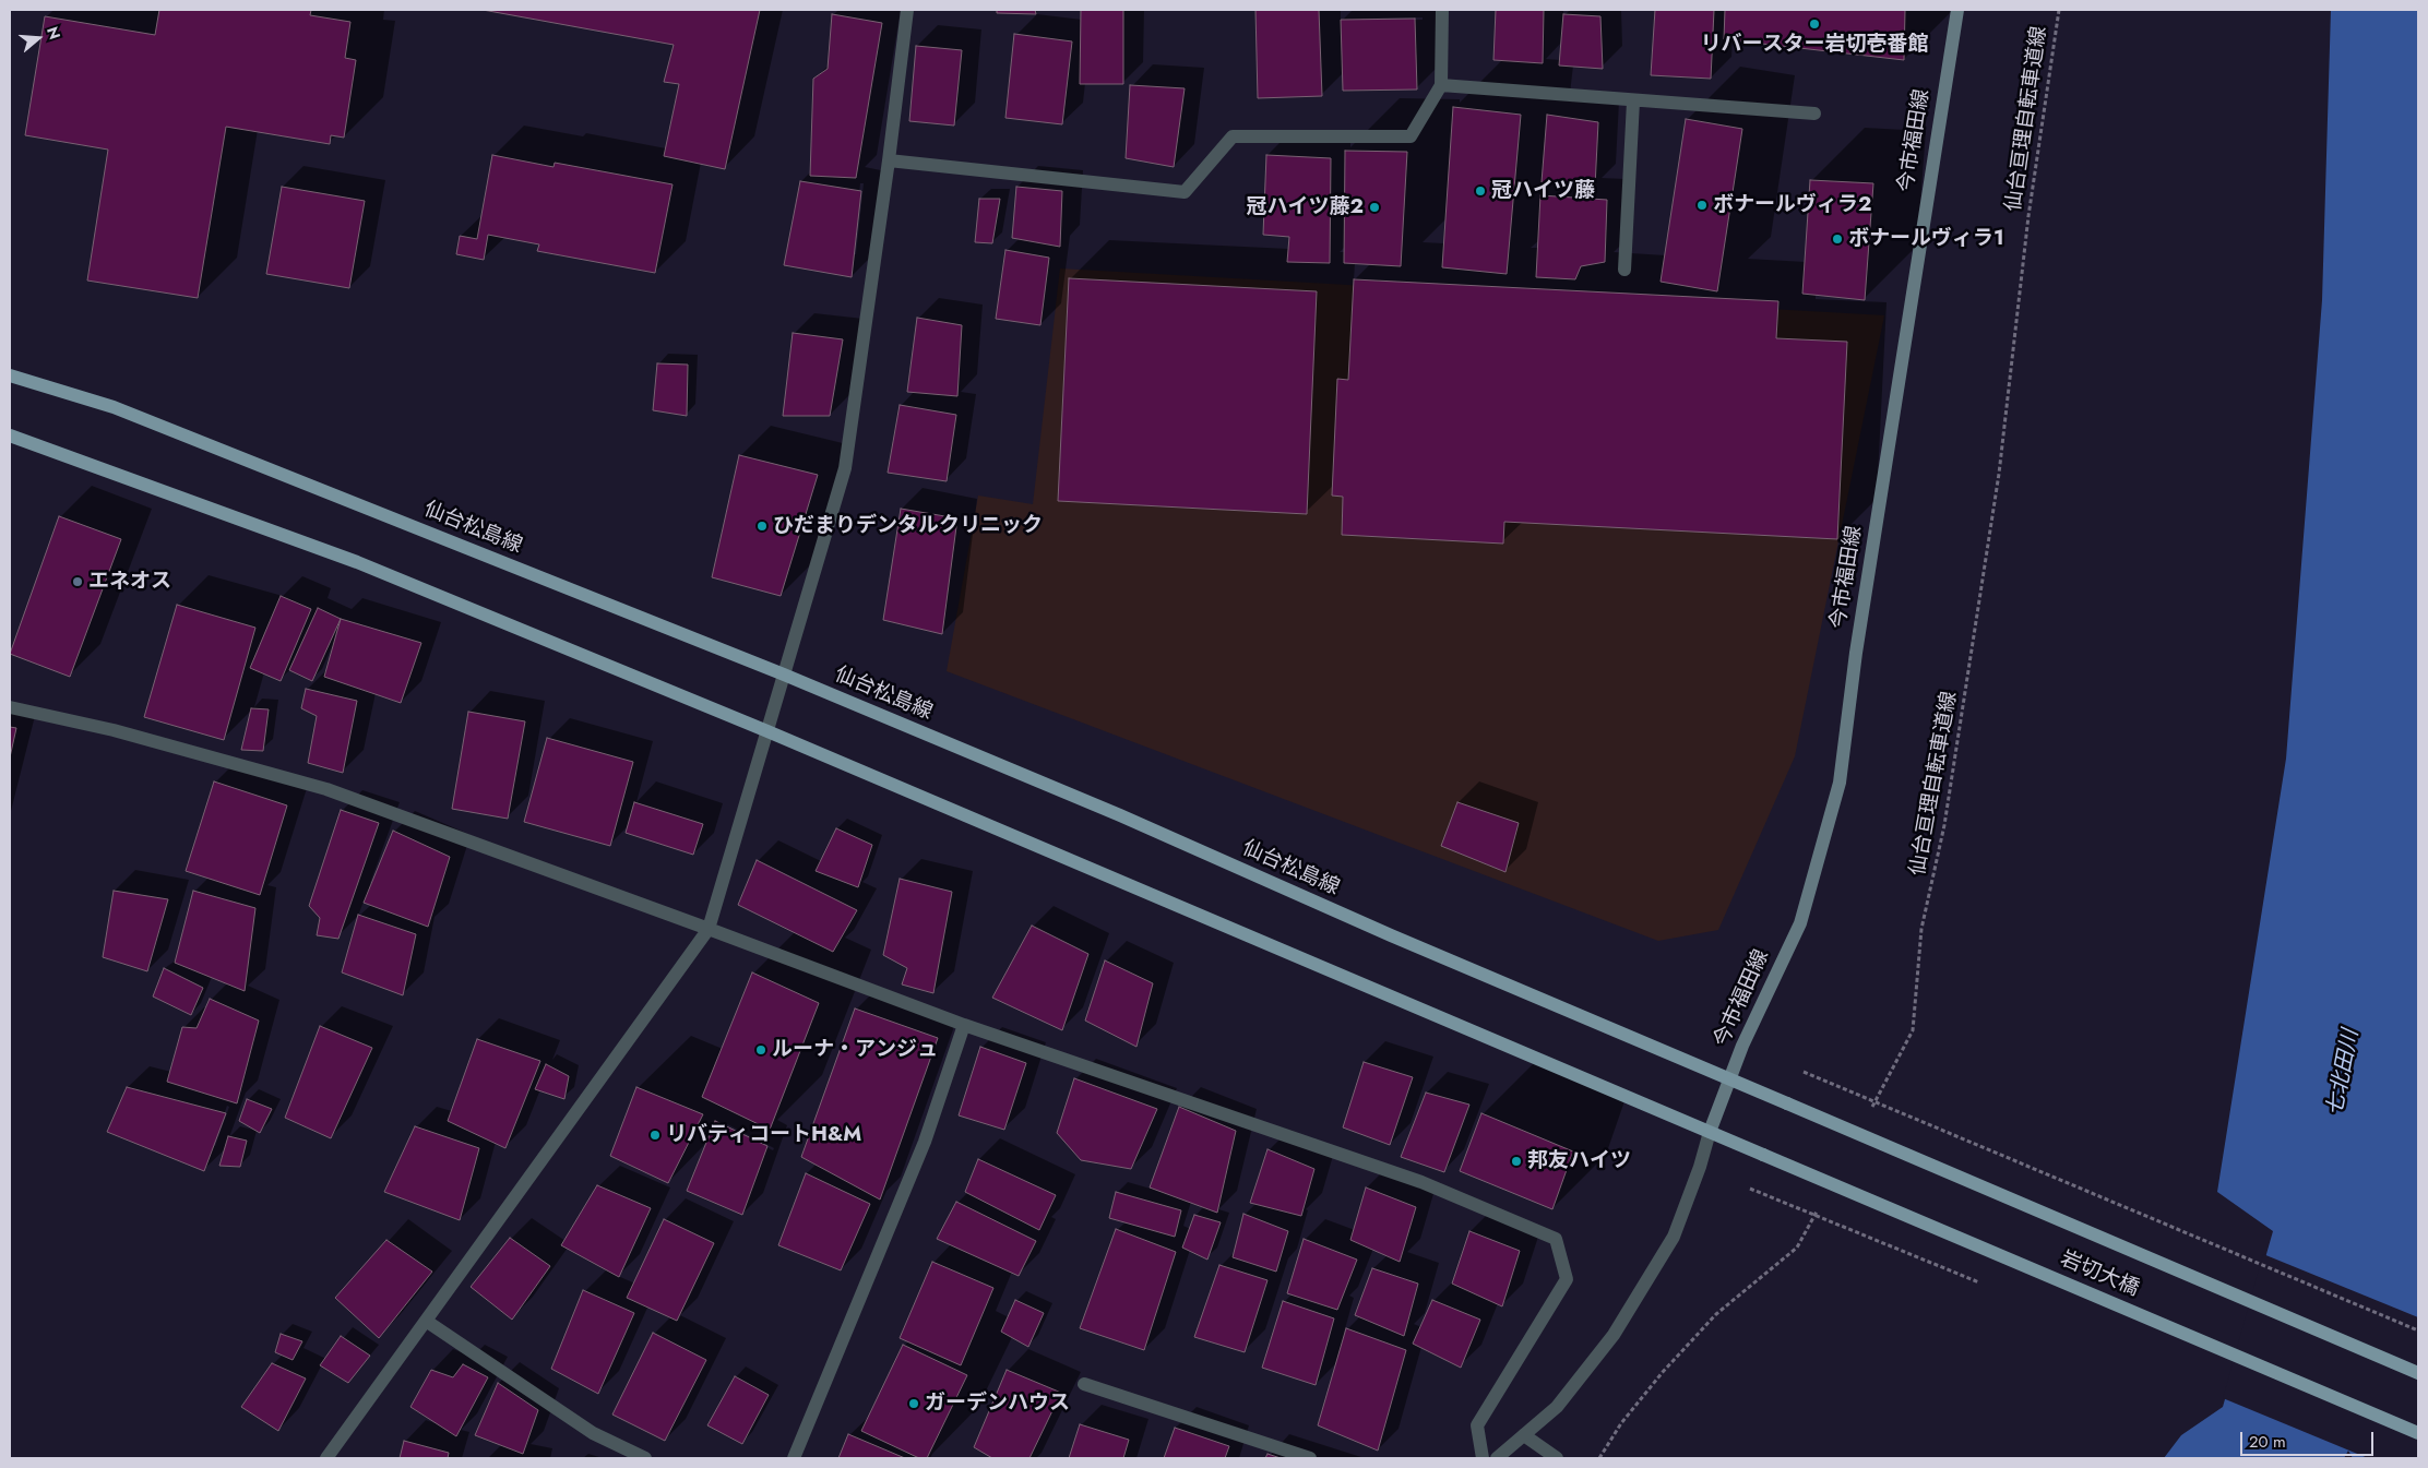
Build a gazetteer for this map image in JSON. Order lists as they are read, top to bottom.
{
  "streets": {
    "main road": ["今市福田線", "仙台松島線", "岩切大橋"],
    "path": ["仙台亘理自転車道線"]
  },
  "crossings": [
    ["今市福田線", "仙台松島線"],
    ["今市福田線", "岩切大橋"],
    ["仙台松島線", "岩切大橋"]
  ],
  "water": ["七北田川"],
  "places": [
    "リバースター岩切壱番館",
    "冠ハイツ藤",
    "ボナールヴィラ2",
    "冠ハイツ藤2",
    "ボナールヴィラ1",
    "ひだまりデンタルクリニック",
    "エネオス",
    "ルーナ・アンジュ",
    "リバティコートH&M",
    "邦友ハイツ",
    "ガーデンハウス"
  ],
  "scale_bar": "20 m",
  "north": "right"
}
